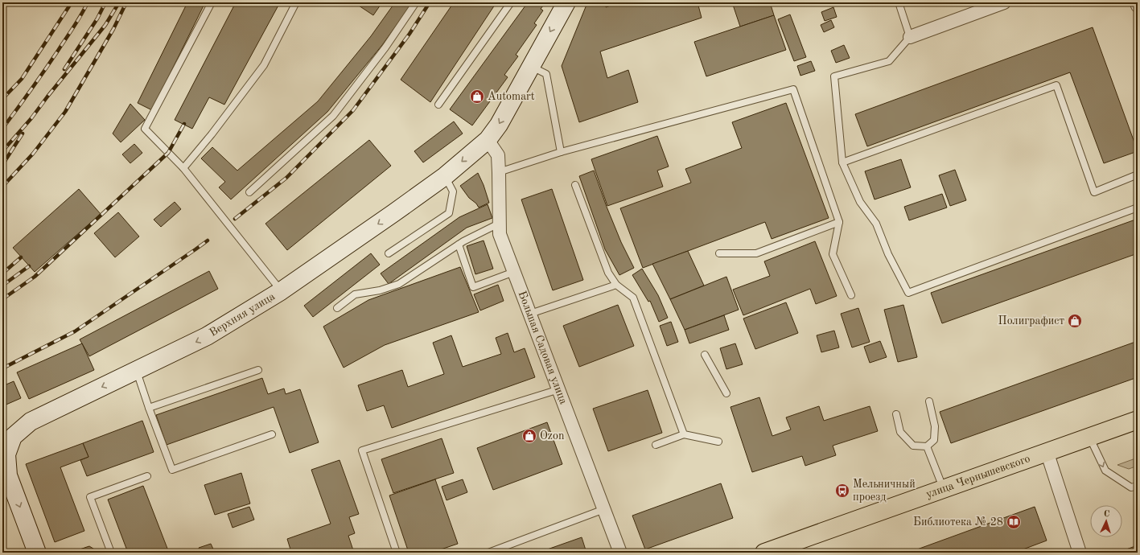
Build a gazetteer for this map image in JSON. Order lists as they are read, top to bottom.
{
  "streets": {
    "main road": ["Верхняя улица", "улица Чернышевского"],
    "street": ["Большая Садовая улица"]
  },
  "crossings": [
    ["Верхняя улица", "Большая Садовая улица"]
  ],
  "one_way": ["Верхняя улица"],
  "places": {
    "shop": ["Automart", "Полиграфист", "Ozon"],
    "bus stop": ["Мельничный проезд"],
    "library": ["Библиотека № 28"]
  },
  "north": "top"
}
